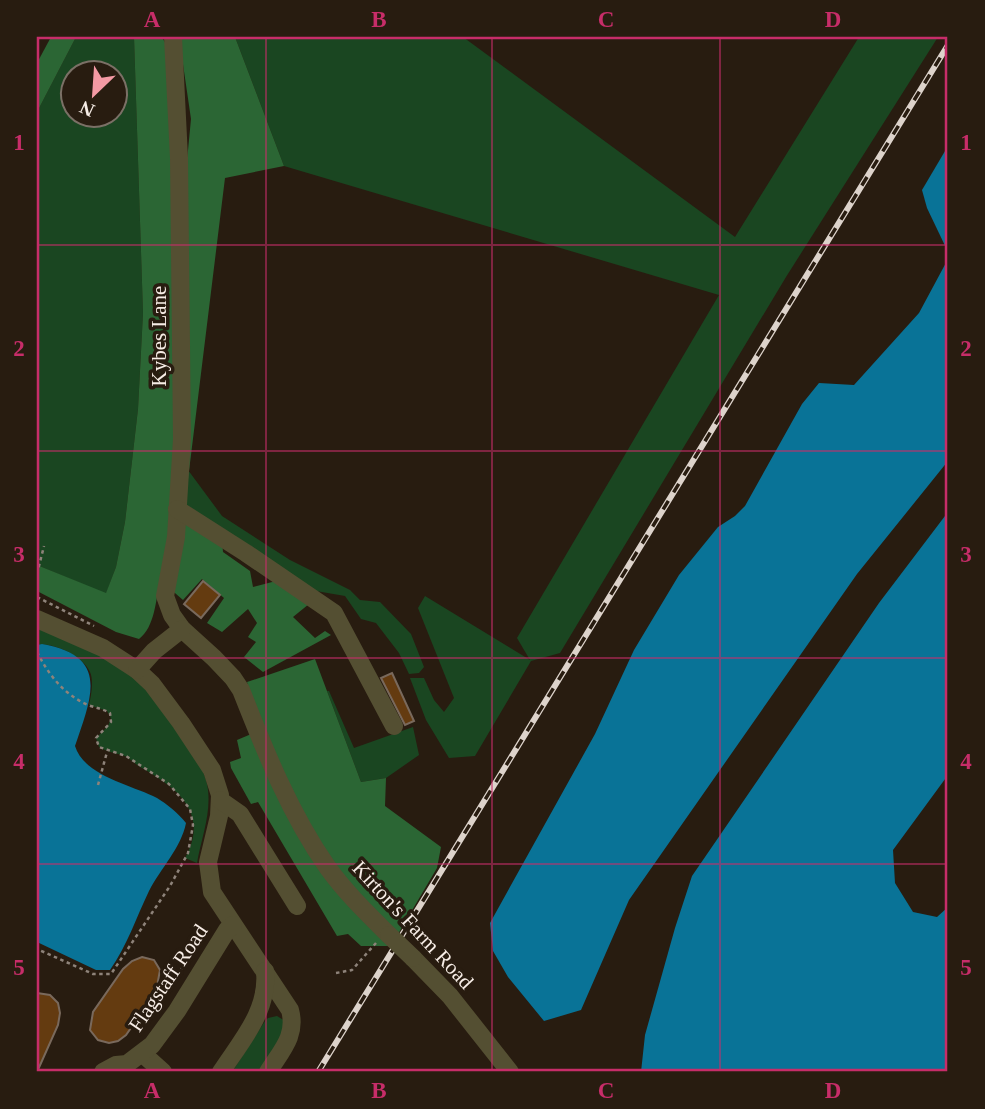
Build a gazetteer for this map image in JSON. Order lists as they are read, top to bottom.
{
  "streets": {
    "street": ["Kybes Lane", "Kirton's Farm Road", "Flagstaff Road"]
  },
  "crossings": [
    ["Kybes Lane", "Kirton's Farm Road"]
  ],
  "north": "bottom left",
  "grid": {
    "columns": [
      "A",
      "B",
      "C",
      "D"
    ],
    "rows": [
      "1",
      "2",
      "3",
      "4",
      "5"
    ]
  }
}
